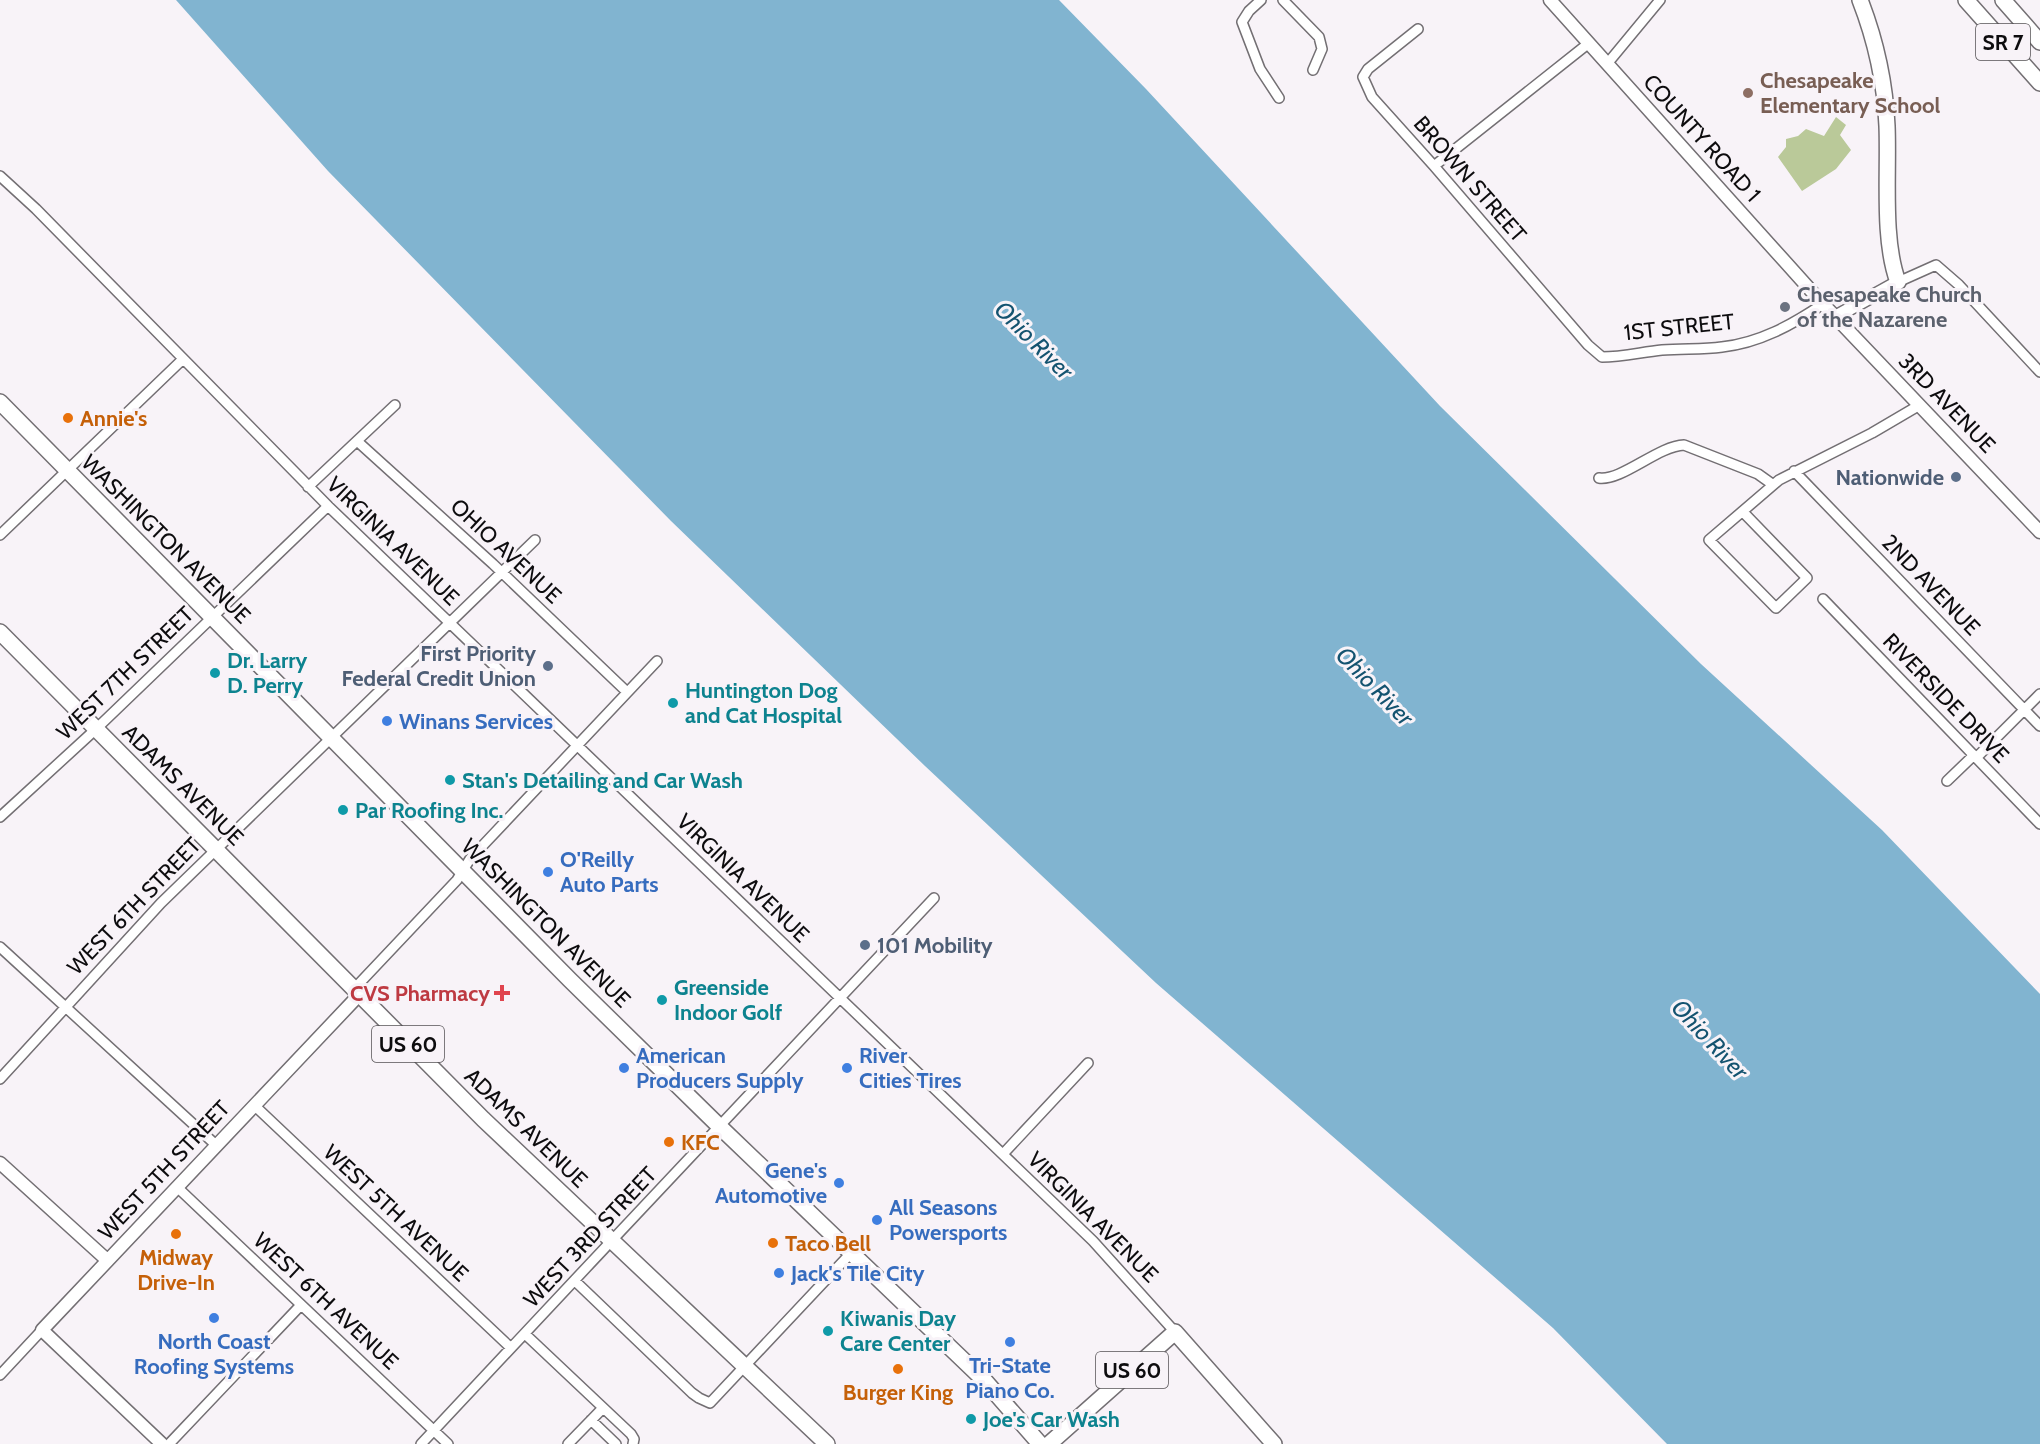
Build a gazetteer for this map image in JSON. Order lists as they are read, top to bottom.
{
  "streets": {
    "main road": [
      "SR 7",
      "WASHINGTON AVENUE",
      "ADAMS AVENUE",
      "US 60"
    ],
    "street": [
      "COUNTY ROAD 1",
      "BROWN STREET",
      "1ST STREET",
      "3RD AVENUE",
      "VIRGINIA AVENUE",
      "OHIO AVENUE",
      "2ND AVENUE",
      "WEST 7TH STREET",
      "RIVERSIDE DRIVE",
      "WEST 6TH STREET",
      "WEST 5TH STREET",
      "WEST 5TH AVENUE",
      "WEST 3RD STREET",
      "WEST 6TH AVENUE"
    ]
  },
  "crossings": [
    ["COUNTY ROAD 1", "1ST STREET"],
    ["COUNTY ROAD 1", "3RD AVENUE"],
    ["BROWN STREET", "1ST STREET"],
    ["1ST STREET", "3RD AVENUE"],
    ["WASHINGTON AVENUE", "WEST 7TH STREET"],
    ["WASHINGTON AVENUE", "WEST 6TH STREET"],
    ["WASHINGTON AVENUE", "WEST 5TH STREET"],
    ["WASHINGTON AVENUE", "WEST 3RD STREET"],
    ["VIRGINIA AVENUE", "WEST 7TH STREET"],
    ["VIRGINIA AVENUE", "WEST 6TH STREET"],
    ["VIRGINIA AVENUE", "US 60"],
    ["VIRGINIA AVENUE", "WEST 5TH STREET"],
    ["VIRGINIA AVENUE", "WEST 3RD STREET"],
    ["OHIO AVENUE", "WEST 6TH STREET"],
    ["OHIO AVENUE", "WEST 5TH STREET"],
    ["WEST 7TH STREET", "ADAMS AVENUE"],
    ["ADAMS AVENUE", "WEST 6TH STREET"],
    ["ADAMS AVENUE", "WEST 5TH STREET"],
    ["ADAMS AVENUE", "WEST 3RD STREET"],
    ["WEST 5TH STREET", "WEST 5TH AVENUE"],
    ["WEST 5TH STREET", "WEST 6TH AVENUE"],
    ["WEST 5TH AVENUE", "WEST 3RD STREET"],
    ["WEST 3RD STREET", "WEST 6TH AVENUE"]
  ],
  "water": ["Ohio River"],
  "places": {
    "other": [
      "Chesapeake Elementary School",
      "Chesapeake Church of the Nazarene",
      "Annie's",
      "Nationwide",
      "First Priority Federal Credit Union",
      "Dr. Larry D. Perry",
      "Huntington Dog and Cat Hospital",
      "Winans Services",
      "Stan's Detailing and Car Wash",
      "Par Roofing Inc.",
      "O'Reilly Auto Parts",
      "101 Mobility",
      "Greenside Indoor Golf",
      "American Producers Supply",
      "River Cities Tires",
      "KFC",
      "Gene's Automotive",
      "All Seasons Powersports",
      "Midway Drive-In",
      "Taco Bell",
      "Jack's Tile City",
      "North Coast Roofing Systems",
      "Kiwanis Day Care Center",
      "Tri-State Piano Co.",
      "Burger King",
      "Joe's Car Wash"
    ],
    "health": ["CVS Pharmacy"]
  }
}
